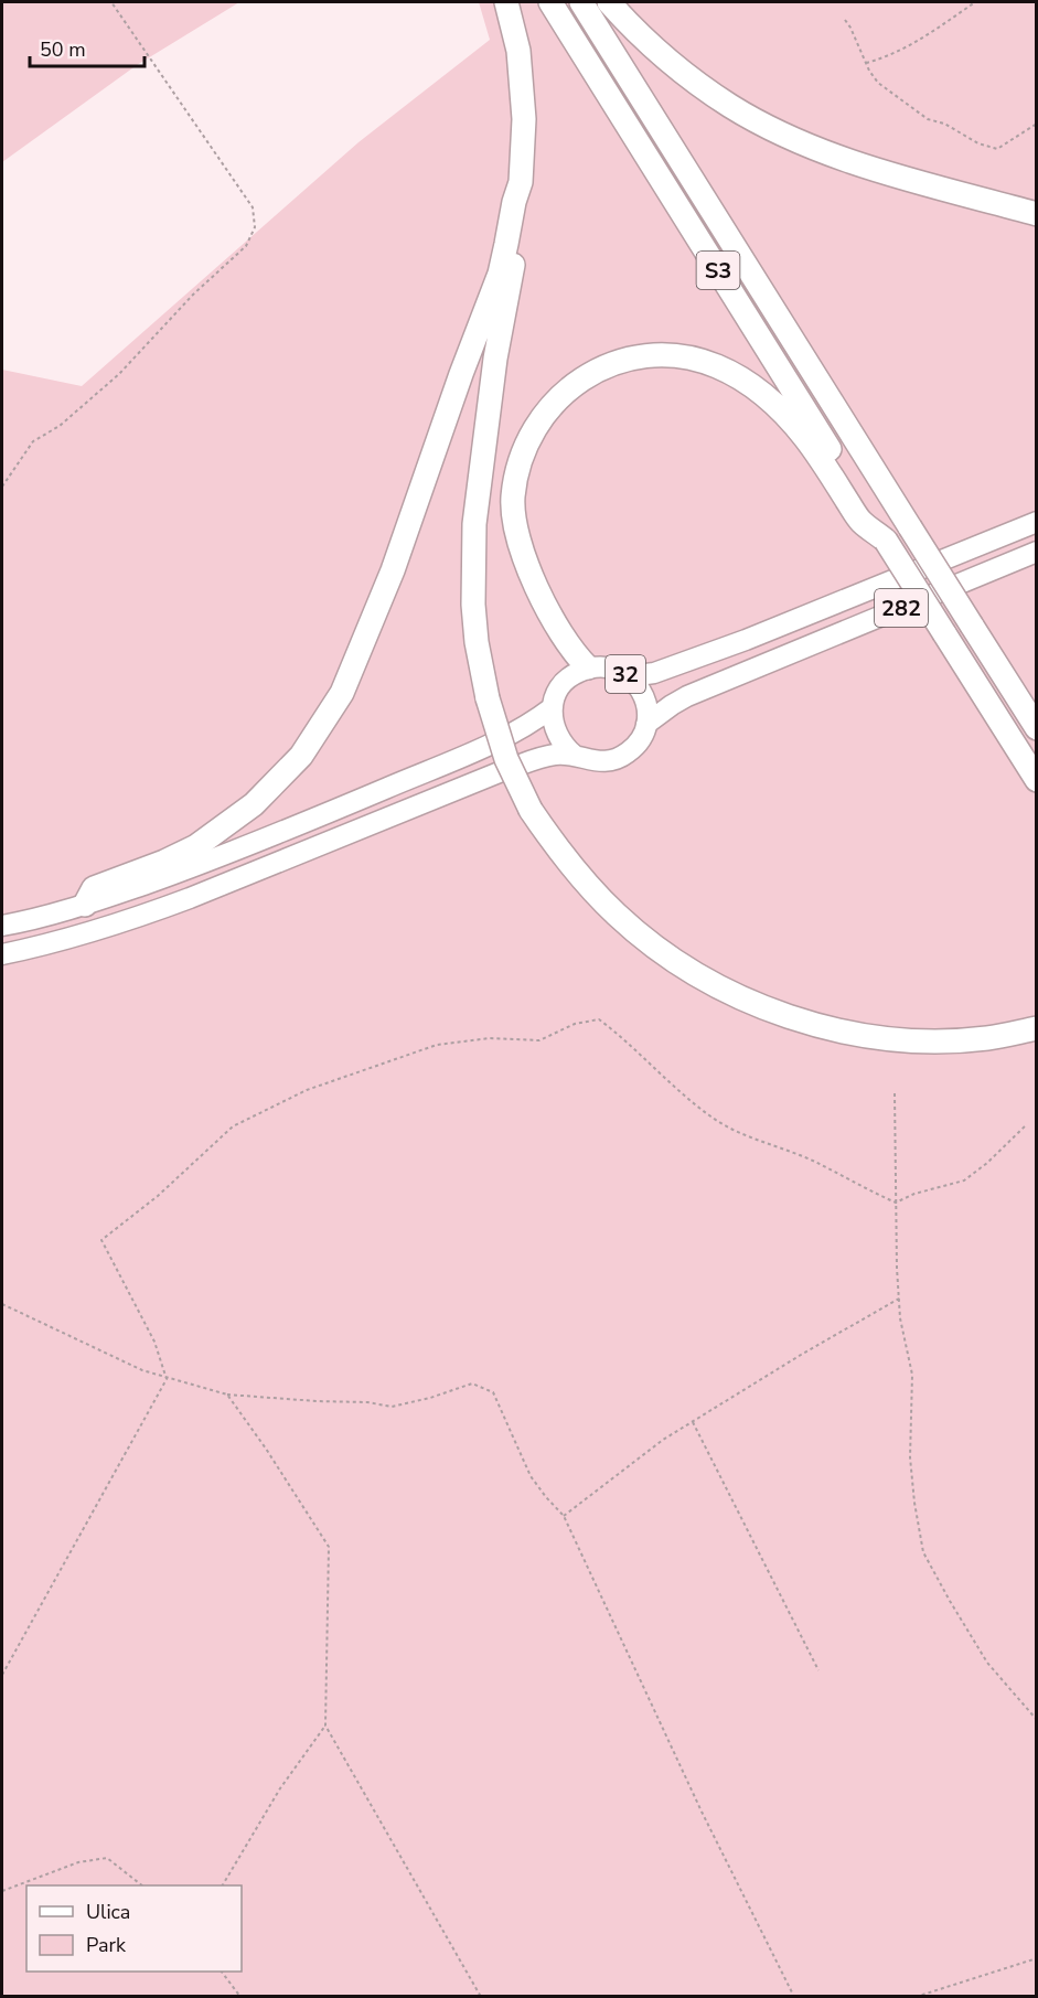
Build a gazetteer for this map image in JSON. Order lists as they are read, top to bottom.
{
  "streets": {
    "highway": ["S3"],
    "main road": ["282", "32"]
  },
  "crossings": [
    ["282", "32"]
  ],
  "legend": ["Ulica", "Park"],
  "scale_bar": "50 m"
}
